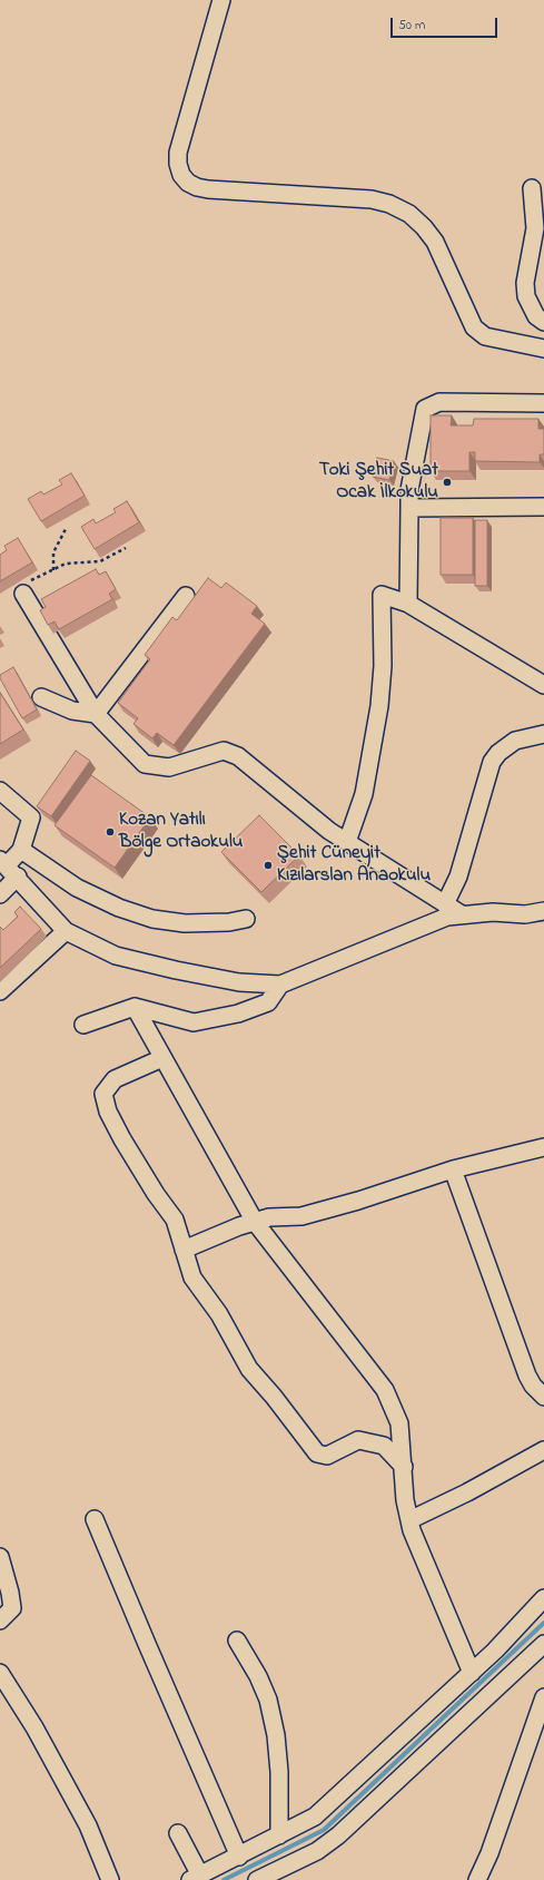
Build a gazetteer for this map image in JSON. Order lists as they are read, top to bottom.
{
  "places": ["Toki Şehit Suat Ocak İlkokulu", "Kozan Yatılı Bölge Ortaokulu", "Şehit Cüneyit Kızılarslan Anaokulu"],
  "scale_bar": "50 m"
}
